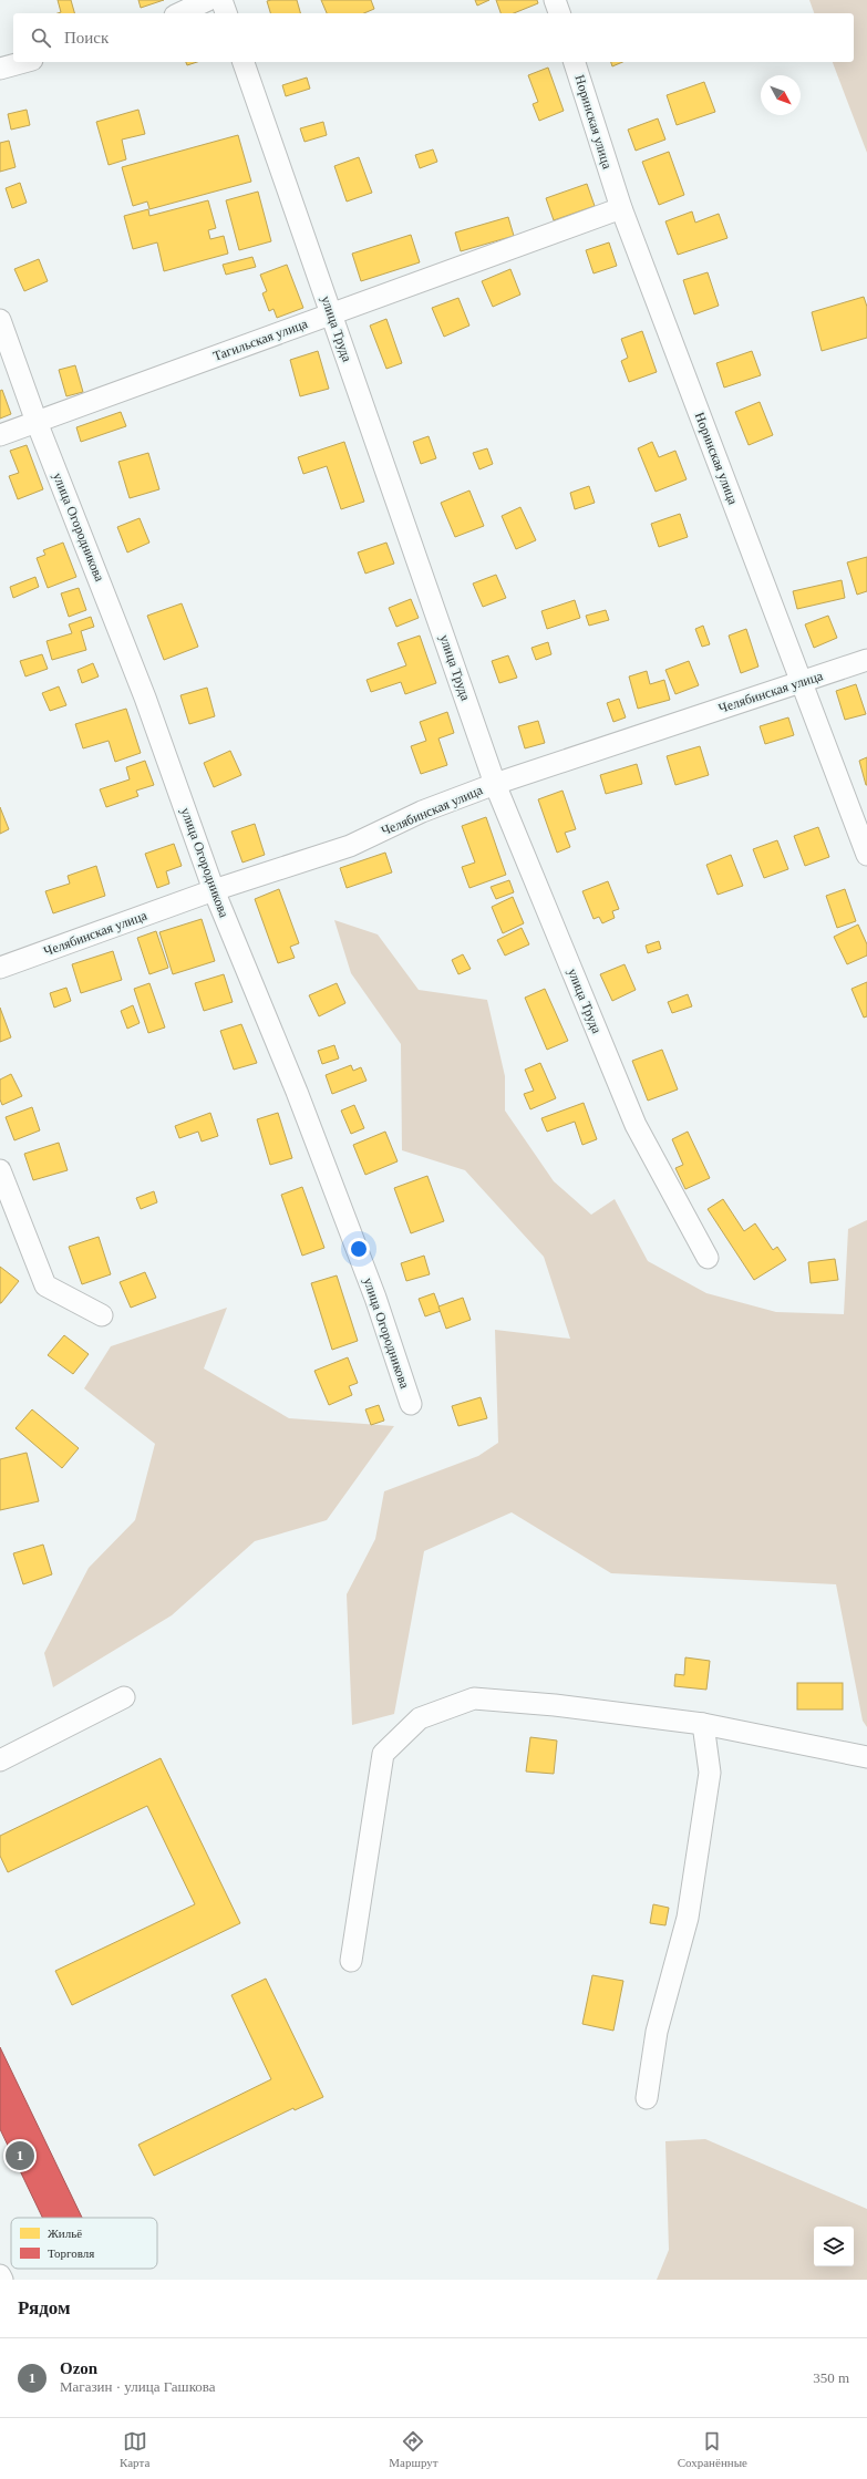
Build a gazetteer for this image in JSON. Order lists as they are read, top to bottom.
{
  "streets": {
    "street": [
      "Норинская улица",
      "улица Труда",
      "Тагильская улица",
      "улица Огородникова",
      "Челябинская улица"
    ]
  },
  "crossings": [
    ["Норинская улица", "Тагильская улица"],
    ["Норинская улица", "Челябинская улица"],
    ["улица Труда", "Тагильская улица"],
    ["улица Труда", "Челябинская улица"],
    ["Тагильская улица", "улица Огородникова"],
    ["улица Огородникова", "Челябинская улица"]
  ],
  "legend": ["Жильё", "Торговля"],
  "north": "bottom right",
  "page": {
    "search": "Поиск",
    "pins": "1",
    "heading": "Рядом",
    "list": [
      {
        "mark": "1",
        "name": "Ozon",
        "note": "Магазин · улица Гашкова",
        "value": "350 m"
      }
    ],
    "nav": ["Карта", "Маршрут", "Сохранённые"]
  }
}
